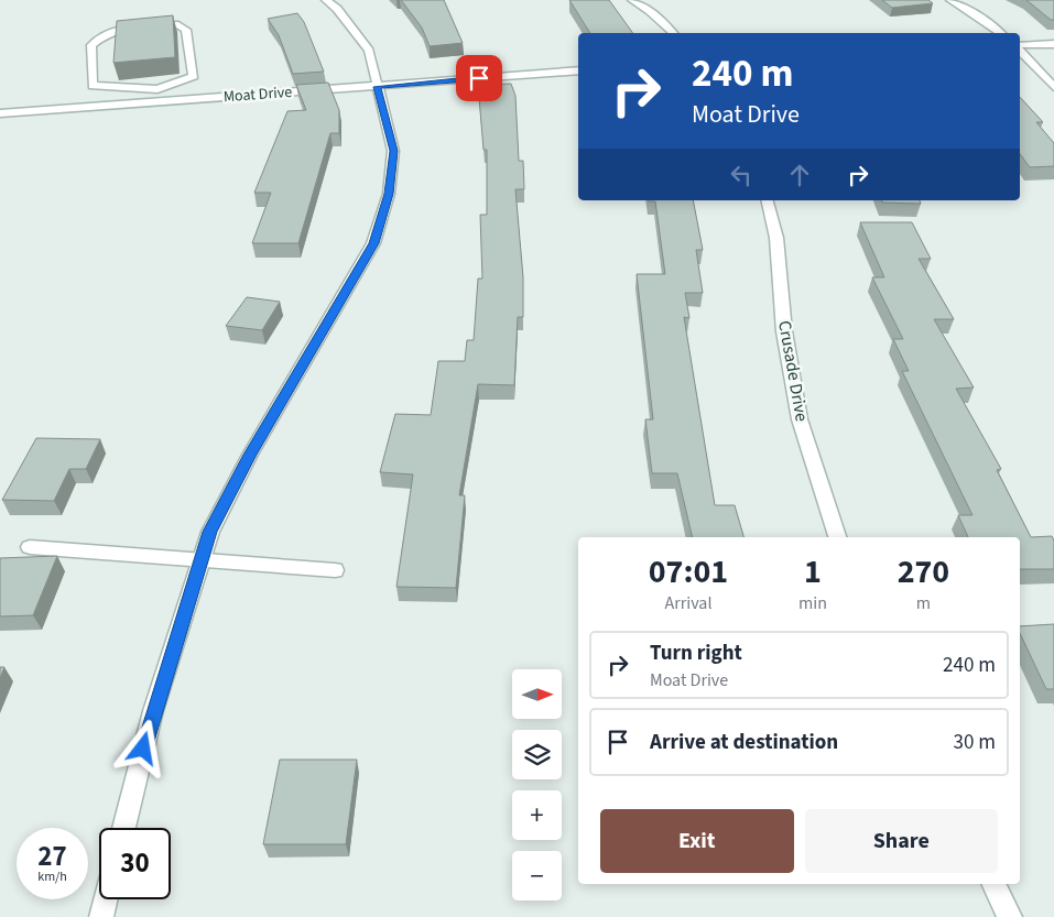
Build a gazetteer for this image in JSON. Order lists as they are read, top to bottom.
{
  "streets": {
    "street": ["Moat Drive", "Crusade Drive"]
  },
  "north": "right",
  "page": {
    "turn": ["240 m", "Moat Drive"],
    "eta": [
      "07:01",
      "Arrival",
      "1",
      "min",
      "270",
      "m"
    ],
    "list": [
      {
        "name": "Turn right",
        "note": "Moat Drive",
        "value": "240 m"
      },
      {
        "name": "Arrive at destination",
        "value": "30 m"
      }
    ],
    "map_buttons": ["+", "−"],
    "buttons": ["Exit", "Share"],
    "speed": "27 km/h",
    "limit": "30"
  }
}
